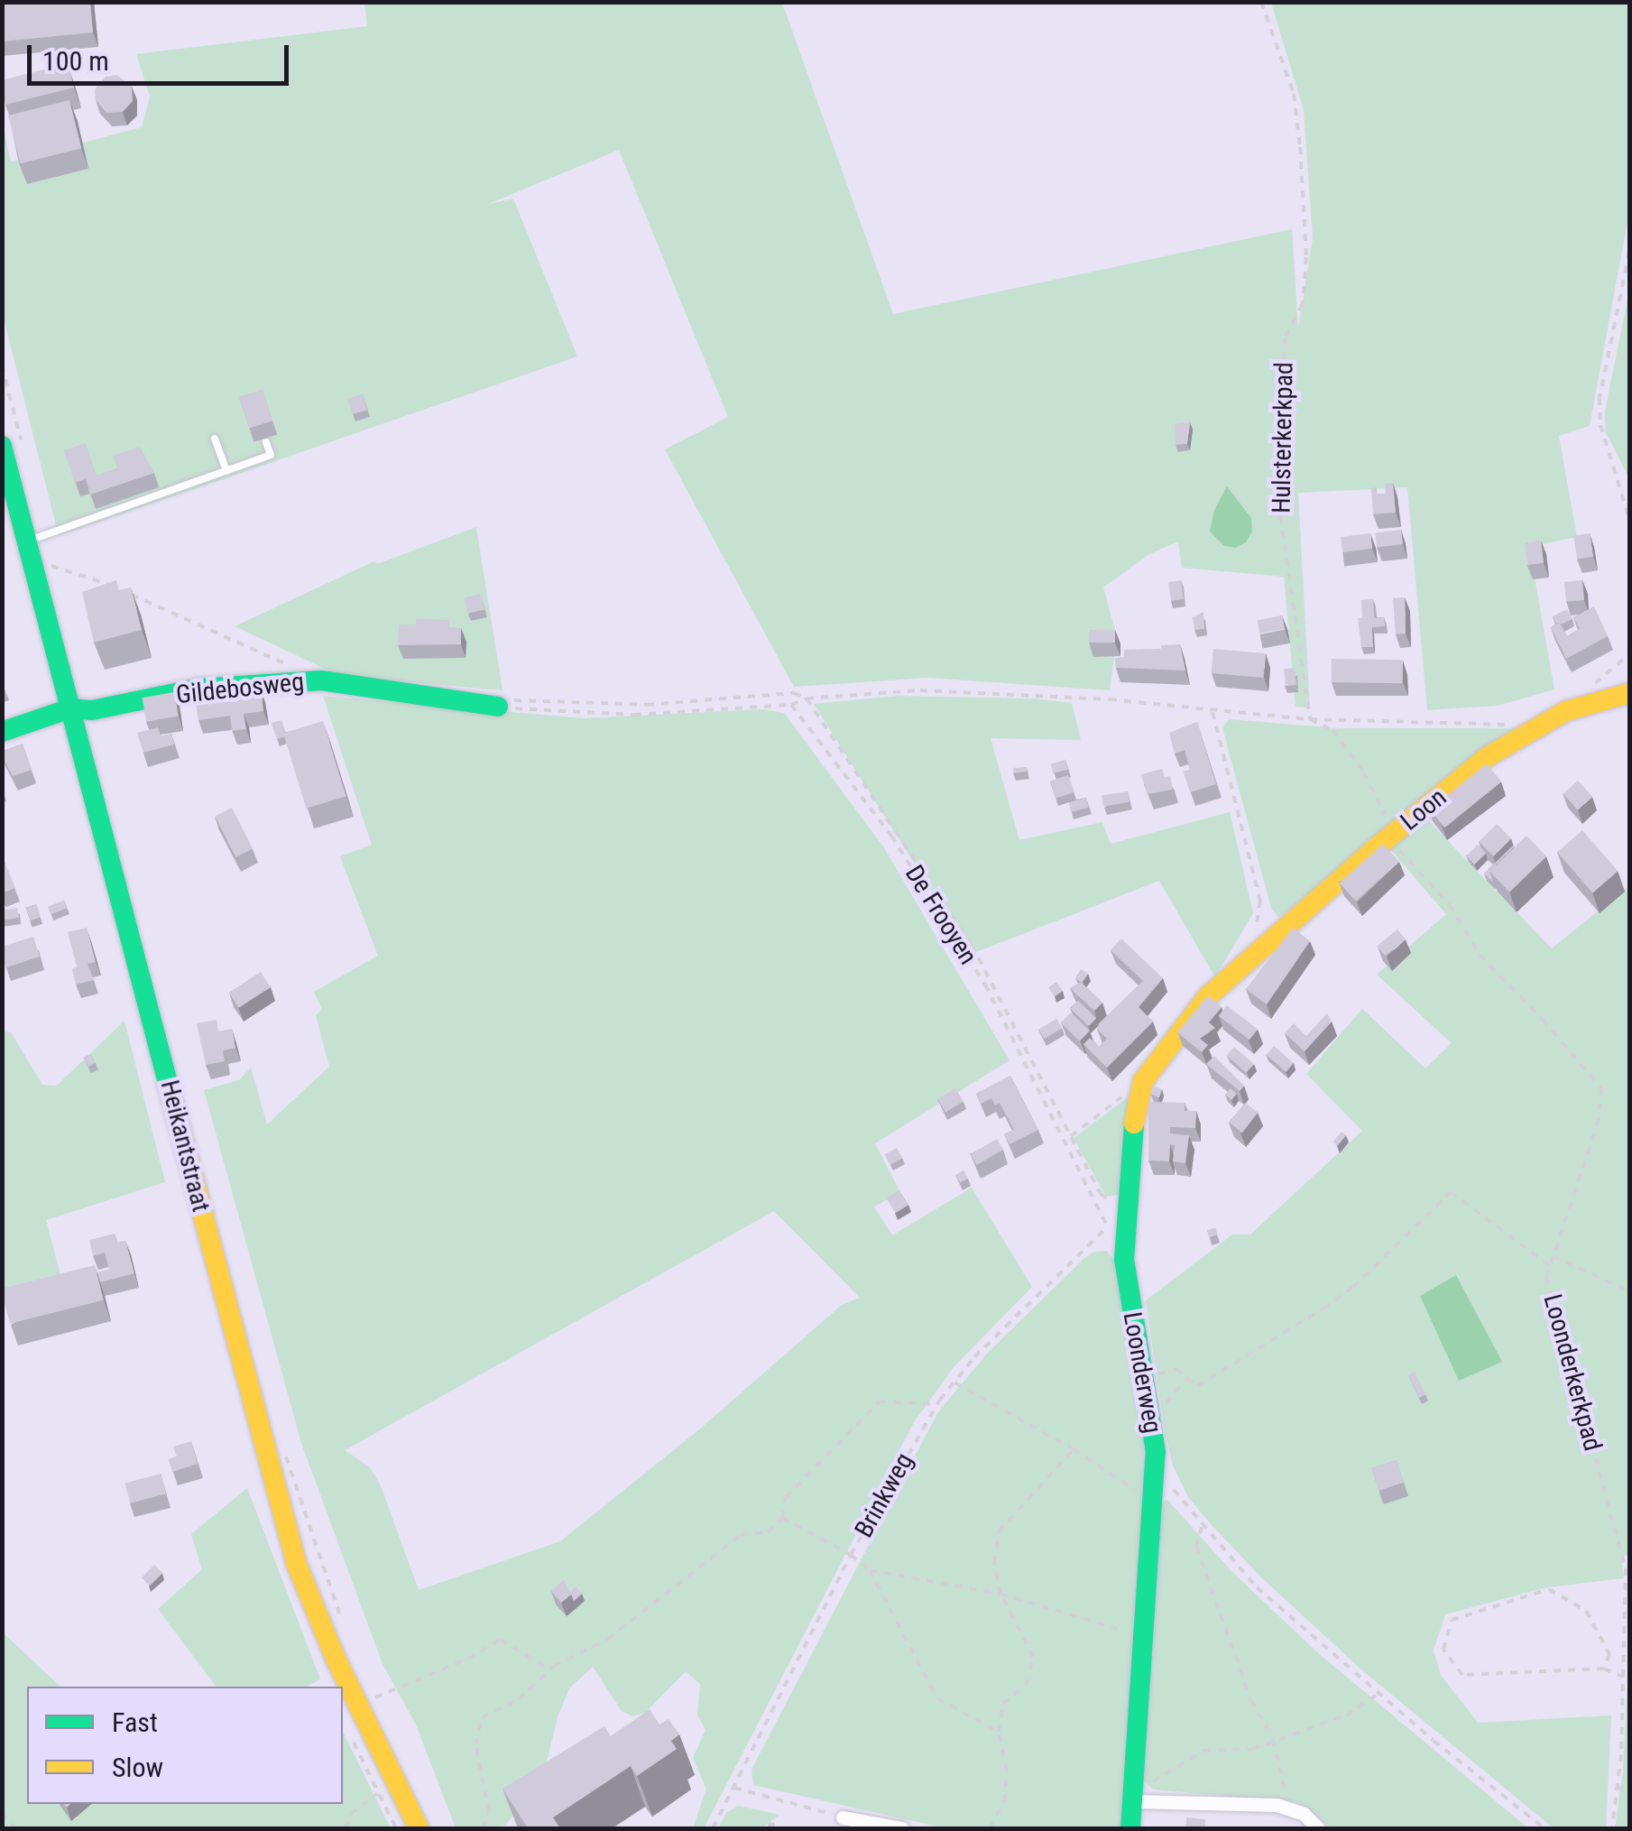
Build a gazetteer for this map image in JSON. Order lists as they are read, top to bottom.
{
  "streets": {
    "street": [
      "Gildebosweg",
      "Loon",
      "Heikantstraat",
      "Loonderweg"
    ],
    "path": [
      "Hulsterkerkpad",
      "De Frooyen",
      "Loonderkerkpad",
      "Brinkweg"
    ]
  },
  "crossings": [
    ["Gildebosweg", "Heikantstraat"],
    ["Loon", "Loonderweg"],
    ["Loon", "Loonderkerkpad"],
    ["De Frooyen", "Loonderweg"],
    ["De Frooyen", "Brinkweg"],
    ["Loonderweg", "Brinkweg"]
  ],
  "legend": ["Fast", "Slow"],
  "scale_bar": "100 m"
}
